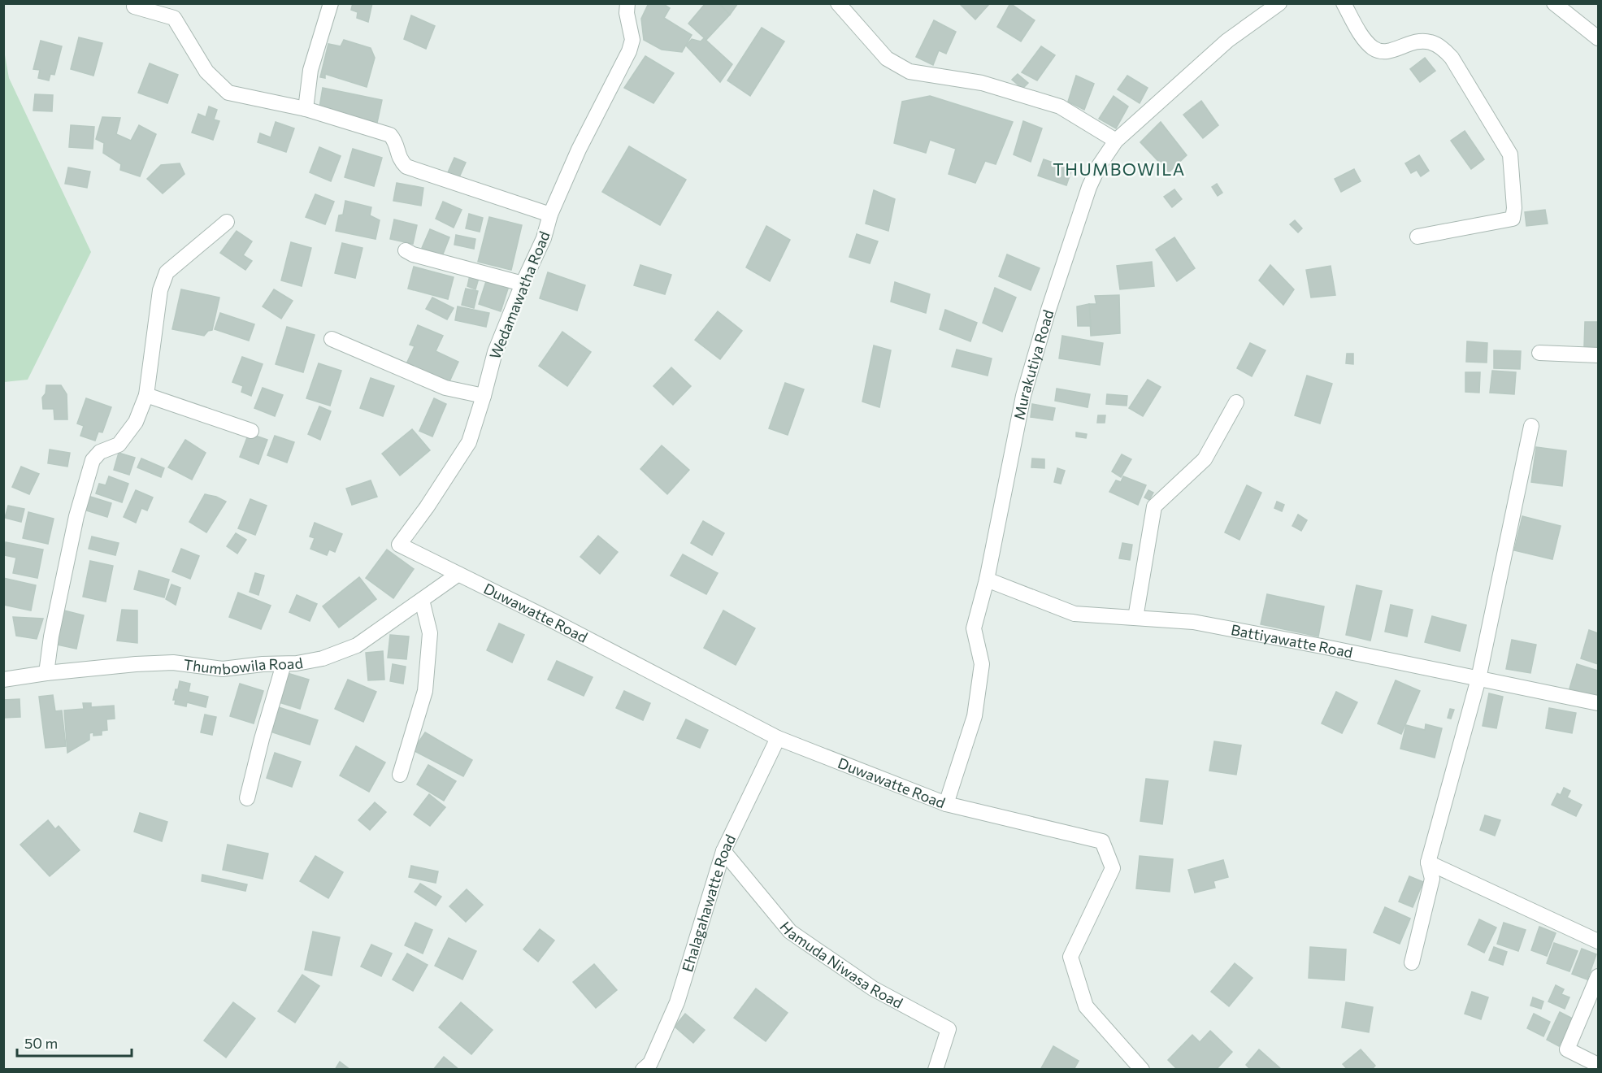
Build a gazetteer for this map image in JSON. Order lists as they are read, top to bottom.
{
  "streets": {
    "street": [
      "Wedamawatha Road",
      "Murakutiya Road",
      "Duwawatte Road",
      "Battiyawatte Road",
      "Thumbowila Road",
      "Ehalagahawatte Road",
      "Hamuda Niwasa Road"
    ]
  },
  "crossings": [
    ["Wedamawatha Road", "Duwawatte Road"],
    ["Wedamawatha Road", "Thumbowila Road"],
    ["Murakutiya Road", "Duwawatte Road"],
    ["Murakutiya Road", "Battiyawatte Road"],
    ["Duwawatte Road", "Thumbowila Road"],
    ["Duwawatte Road", "Ehalagahawatte Road"],
    ["Ehalagahawatte Road", "Hamuda Niwasa Road"]
  ],
  "districts": ["THUMBOWILA"],
  "scale_bar": "50 m"
}
